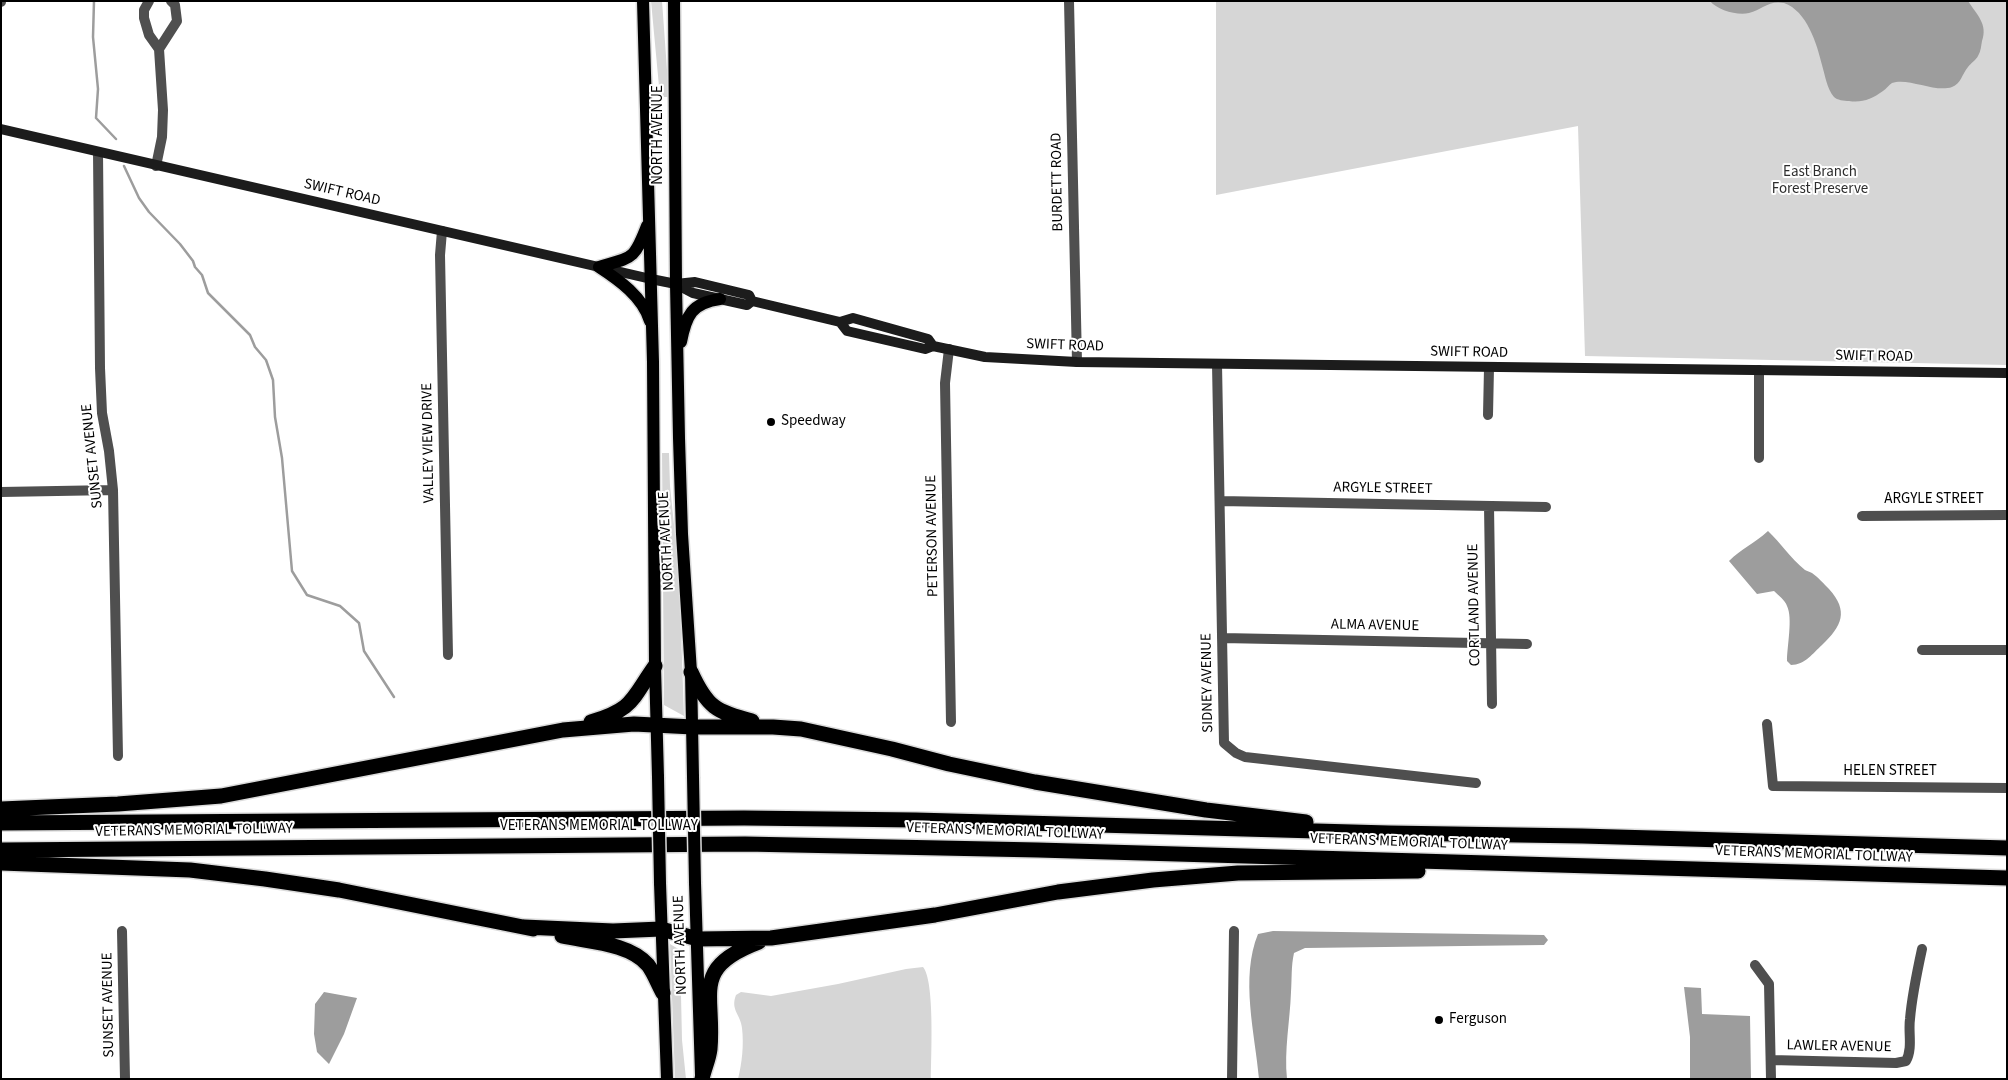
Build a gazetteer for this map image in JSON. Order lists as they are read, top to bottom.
{
  "streets": {
    "highway": ["VETERANS MEMORIAL TOLLWAY"],
    "main road": ["NORTH AVENUE"],
    "street": [
      "BURDETT ROAD",
      "SWIFT ROAD",
      "VALLEY VIEW DRIVE",
      "SUNSET AVENUE",
      "ARGYLE STREET",
      "PETERSON AVENUE",
      "CORTLAND AVENUE",
      "ALMA AVENUE",
      "SIDNEY AVENUE",
      "HELEN STREET",
      "LAWLER AVENUE"
    ]
  },
  "crossings": [
    ["NORTH AVENUE", "SWIFT ROAD"],
    ["BURDETT ROAD", "SWIFT ROAD"],
    ["SWIFT ROAD", "VALLEY VIEW DRIVE"],
    ["SWIFT ROAD", "SUNSET AVENUE"],
    ["SWIFT ROAD", "PETERSON AVENUE"],
    ["SWIFT ROAD", "SIDNEY AVENUE"],
    ["ARGYLE STREET", "CORTLAND AVENUE"],
    ["ARGYLE STREET", "SIDNEY AVENUE"],
    ["CORTLAND AVENUE", "ALMA AVENUE"],
    ["ALMA AVENUE", "SIDNEY AVENUE"]
  ],
  "parks": ["East Branch Forest Preserve"],
  "places": ["Speedway", "Ferguson"]
}
